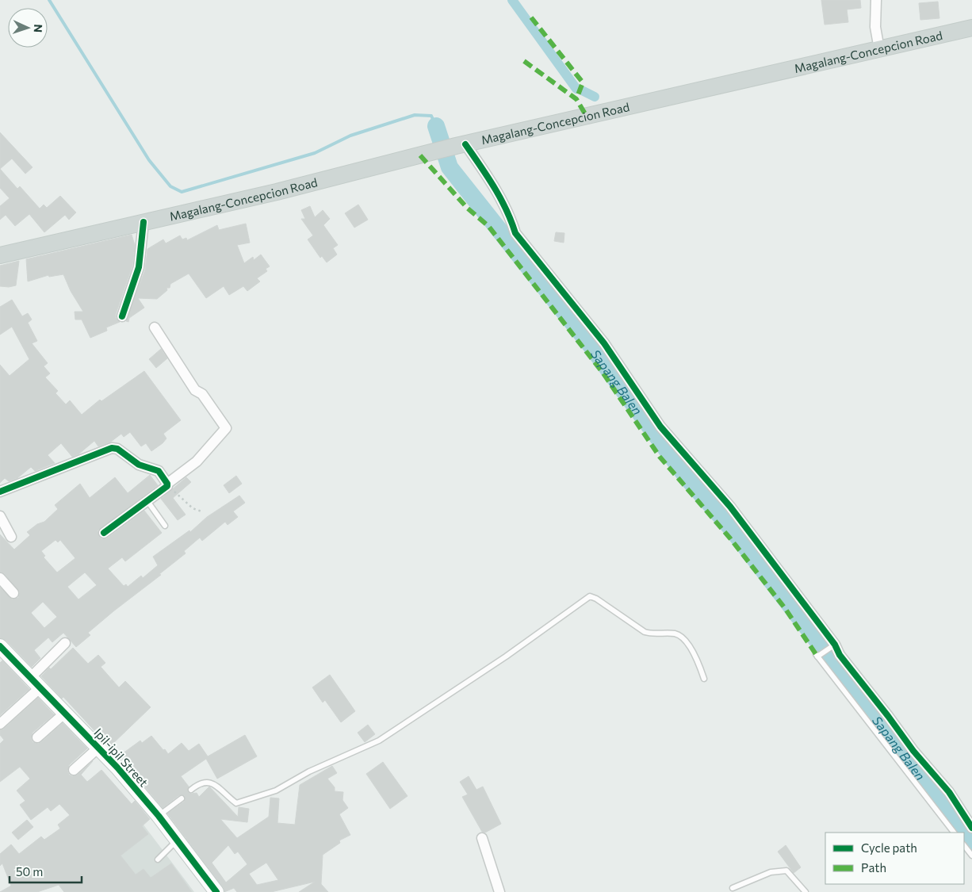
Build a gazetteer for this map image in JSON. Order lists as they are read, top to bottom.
{
  "streets": {
    "main road": ["Magalang-Concepcion Road"],
    "street": ["Ipil-ipil Street"]
  },
  "water": ["Sapang Balen"],
  "legend": ["Cycle path", "Path"],
  "scale_bar": "50 m",
  "north": "right"
}
